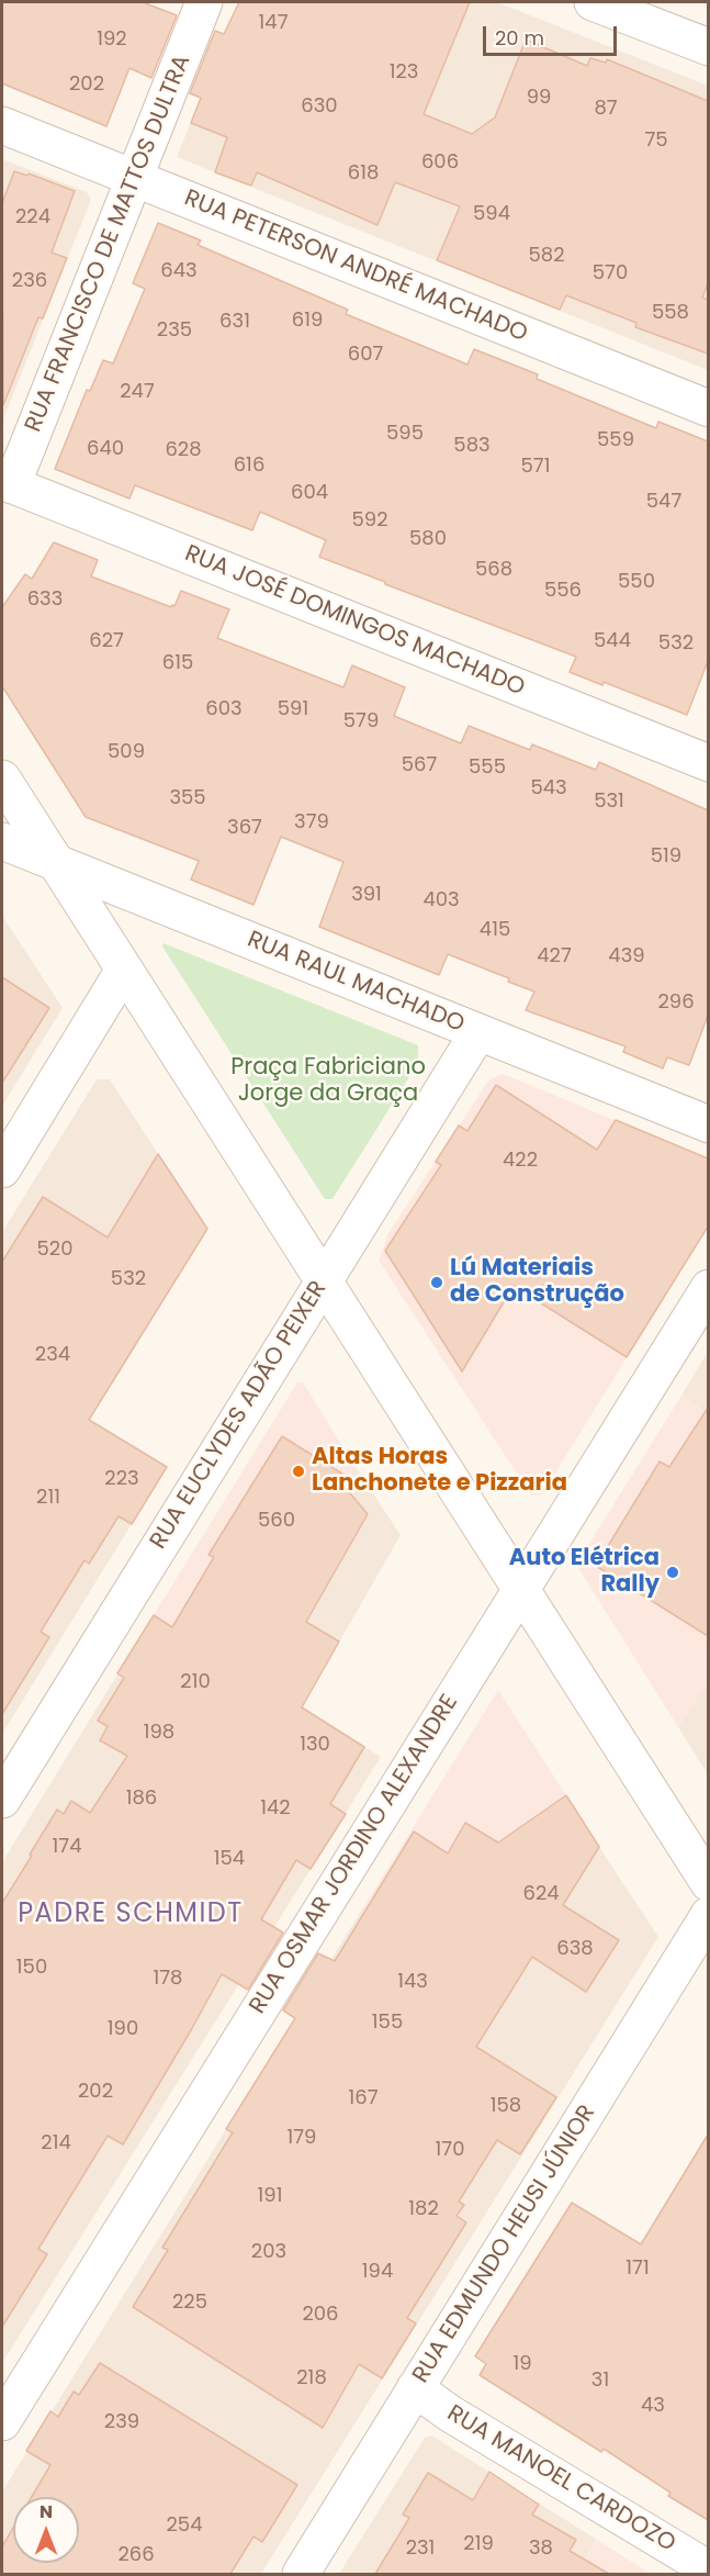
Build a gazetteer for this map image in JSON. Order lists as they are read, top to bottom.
{
  "streets": {
    "street": [
      "RUA FRANCISCO DE MATTOS DULTRA",
      "RUA PETERSON ANDRÉ MACHADO",
      "RUA JOSÉ DOMINGOS MACHADO",
      "RUA RAUL MACHADO",
      "RUA EUCLYDES ADÃO PEIXER",
      "RUA OSMAR JORDINO ALEXANDRE",
      "RUA EDMUNDO HEUSI JÚNIOR",
      "RUA MANOEL CARDOZO"
    ]
  },
  "crossings": [
    ["RUA FRANCISCO DE MATTOS DULTRA", "RUA PETERSON ANDRÉ MACHADO"],
    ["RUA FRANCISCO DE MATTOS DULTRA", "RUA JOSÉ DOMINGOS MACHADO"],
    ["RUA RAUL MACHADO", "RUA EUCLYDES ADÃO PEIXER"],
    ["RUA EDMUNDO HEUSI JÚNIOR", "RUA MANOEL CARDOZO"]
  ],
  "districts": ["PADRE SCHMIDT"],
  "parks": ["Praça Fabriciano Jorge da Graça"],
  "places": ["Lú Materiais de Construção", "Altas Horas Lanchonete e Pizzaria", "Auto Elétrica Rally"],
  "house_numbers": [
    "147",
    "192",
    "123",
    "202",
    "99",
    "630",
    "87",
    "75",
    "606",
    "618",
    "594",
    "224",
    "582",
    "643",
    "570",
    "236",
    "558",
    "619",
    "631",
    "235",
    "607",
    "247",
    "595",
    "559",
    "583",
    "640",
    "628",
    "616",
    "571",
    "604",
    "547",
    "592",
    "580",
    "568",
    "550",
    "556",
    "633",
    "627",
    "544",
    "532",
    "615",
    "603",
    "591",
    "579",
    "509",
    "567",
    "555",
    "543",
    "355",
    "531",
    "379",
    "367",
    "519",
    "391",
    "403",
    "415",
    "427",
    "439",
    "296",
    "422",
    "520",
    "532",
    "234",
    "223",
    "211",
    "560",
    "210",
    "198",
    "130",
    "186",
    "142",
    "174",
    "154",
    "624",
    "638",
    "150",
    "178",
    "143",
    "155",
    "190",
    "202",
    "167",
    "158",
    "179",
    "214",
    "170",
    "191",
    "182",
    "203",
    "171",
    "194",
    "225",
    "206",
    "19",
    "218",
    "31",
    "43",
    "239",
    "254",
    "219",
    "231",
    "38",
    "266"
  ],
  "scale_bar": "20 m",
  "north": "top"
}
